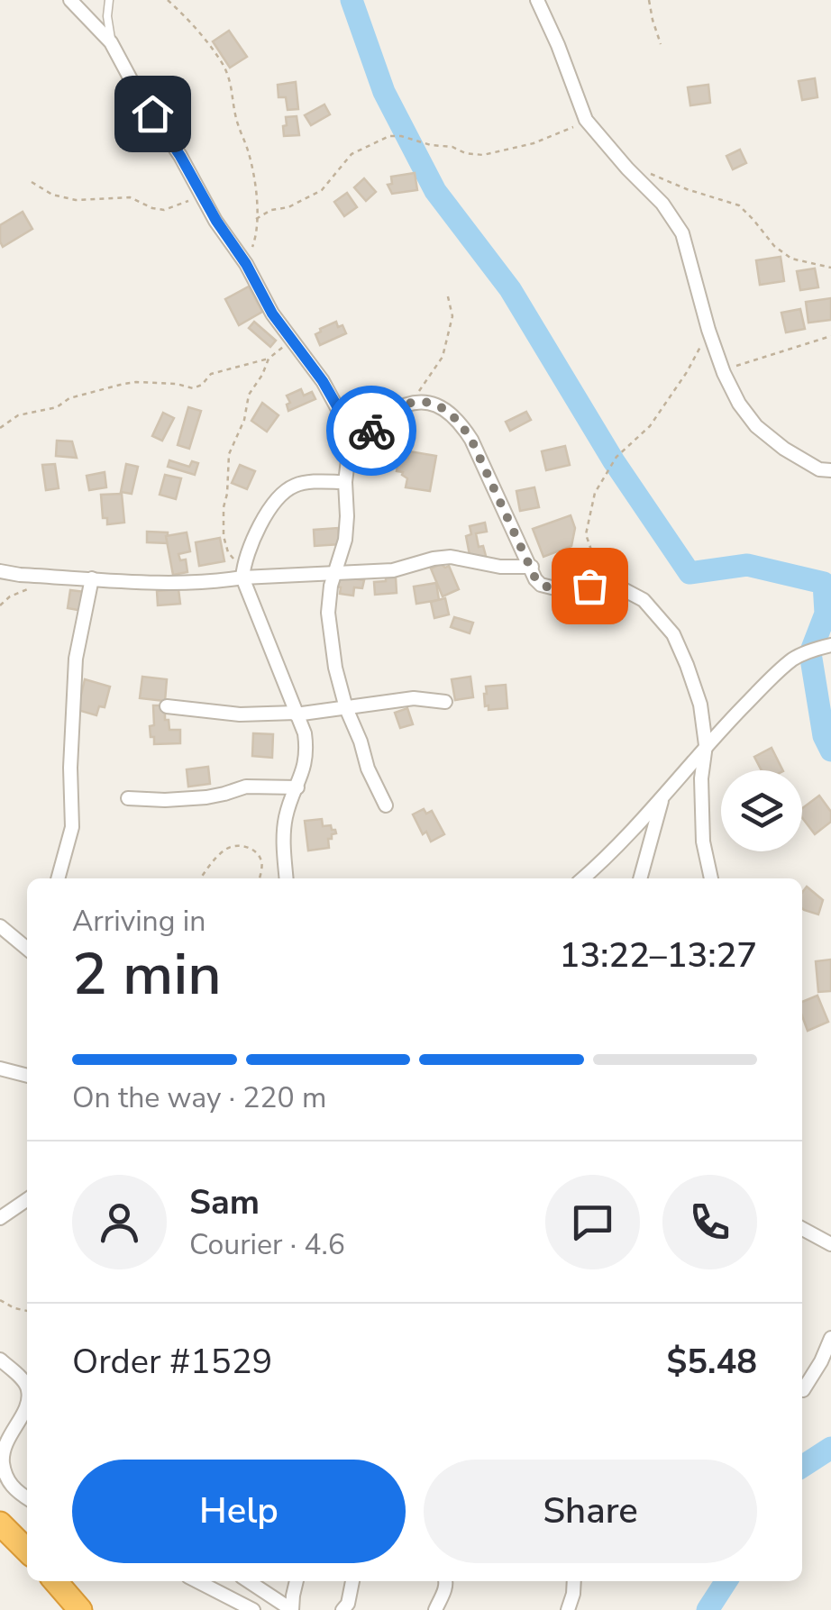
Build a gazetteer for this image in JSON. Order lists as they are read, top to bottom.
{
  "page": {
    "heading": ["2 min", "Arriving in", "13:22–13:27"],
    "panel": [
      "Sam",
      "Courier · 4.6",
      "Order #1529",
      "$5.48"
    ],
    "bar": "On the way · 220 m",
    "buttons": ["Help", "Share"]
  }
}
